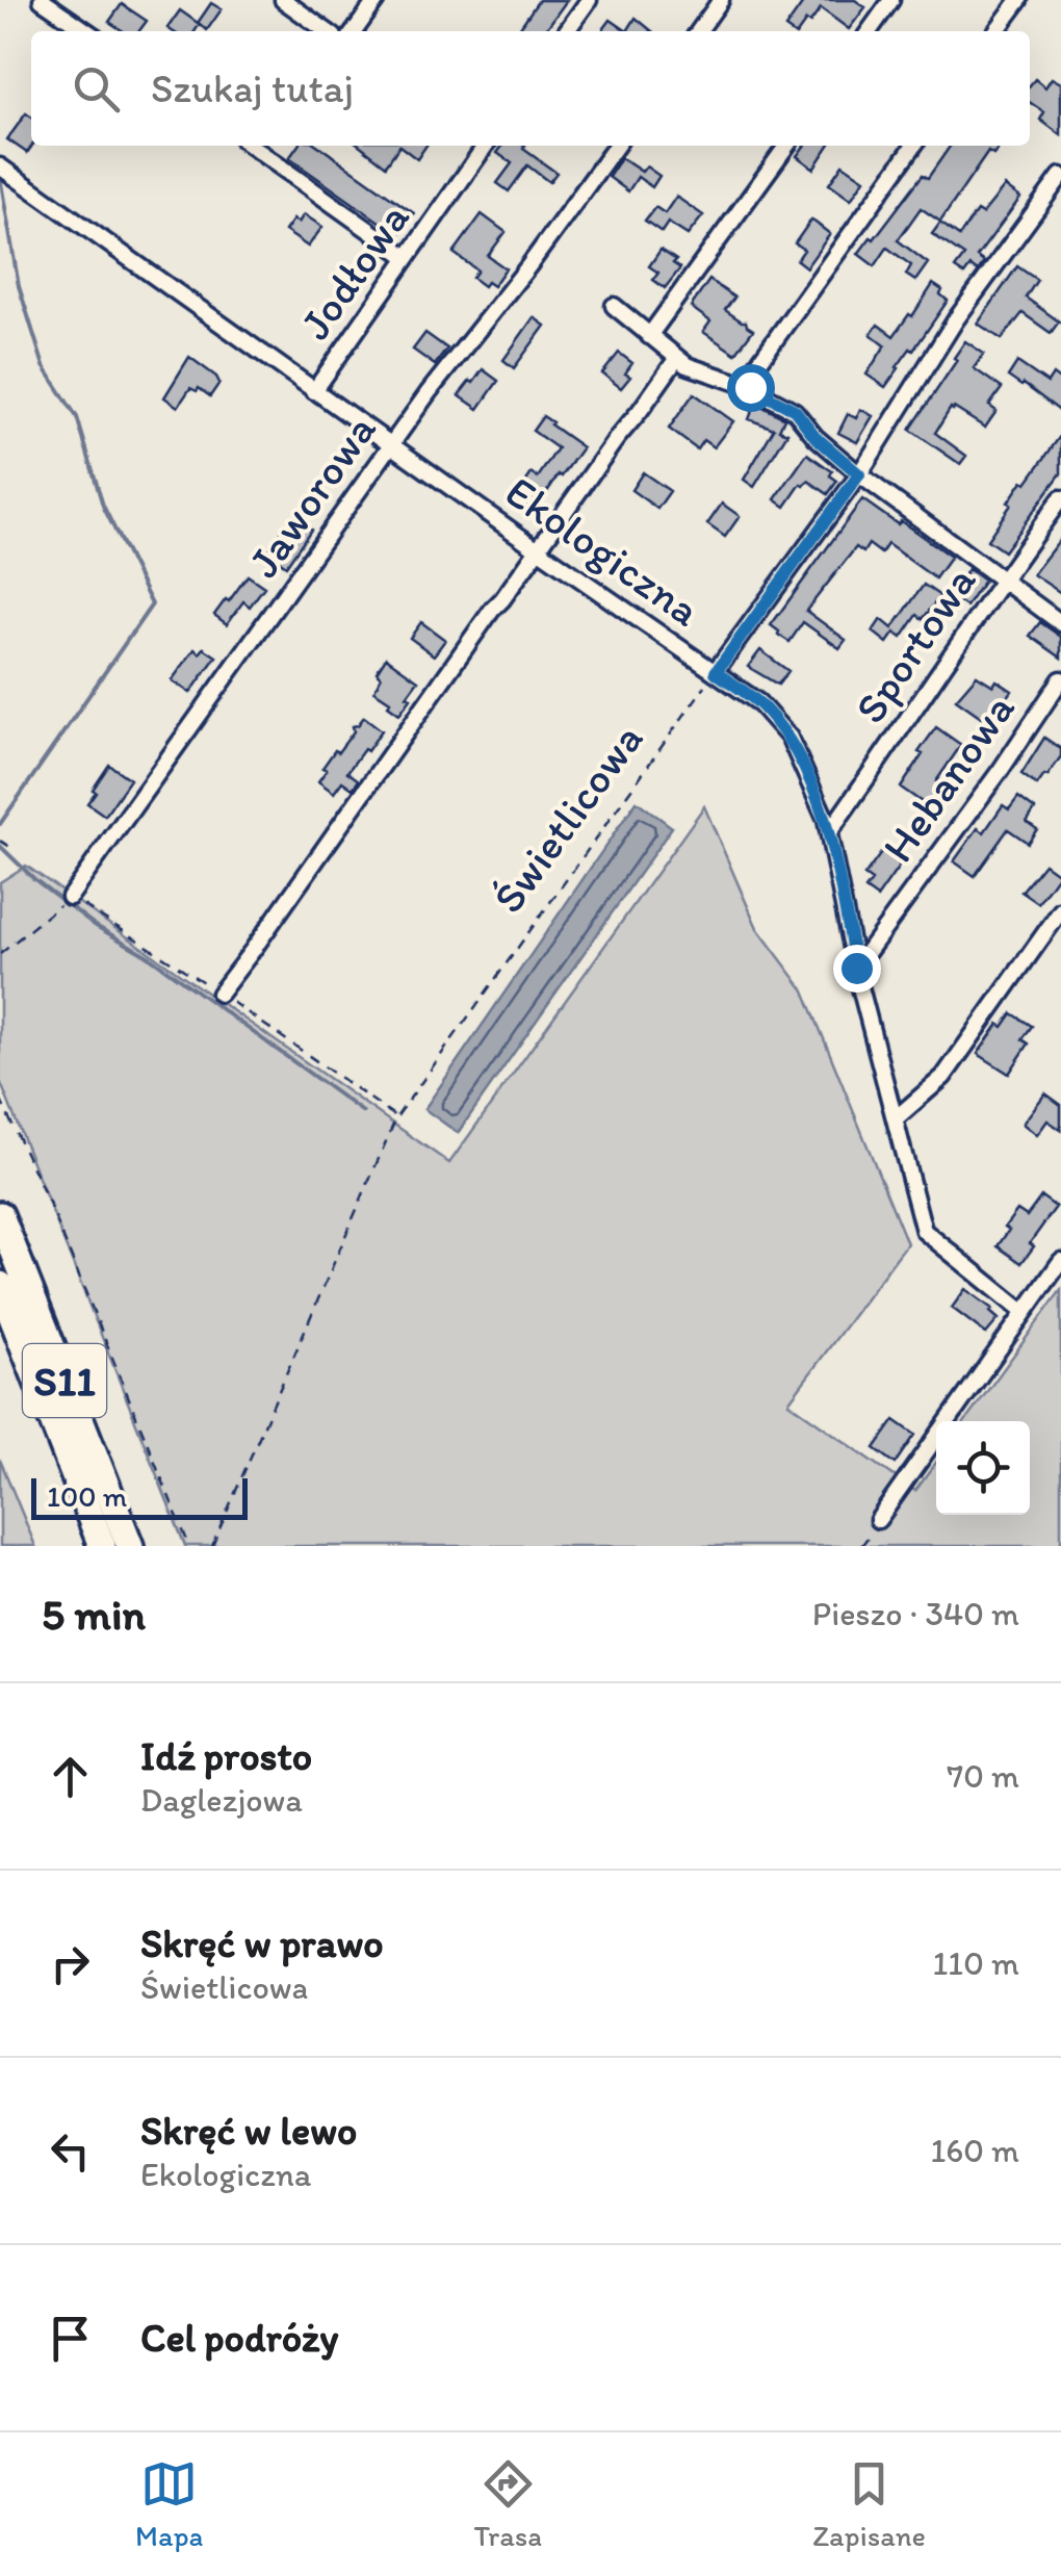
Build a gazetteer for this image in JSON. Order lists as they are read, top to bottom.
{
  "streets": {
    "highway": ["S11"],
    "street": [
      "Jodłowa",
      "Jaworowa",
      "Ekologiczna",
      "Sportowa",
      "Hebanowa"
    ],
    "path": ["Świetlicowa"]
  },
  "crossings": [
    ["Jodłowa", "Ekologiczna"],
    ["Jaworowa", "Ekologiczna"],
    ["Ekologiczna", "Sportowa"],
    ["Ekologiczna", "Hebanowa"],
    ["Ekologiczna", "Świetlicowa"]
  ],
  "scale_bar": "100 m",
  "page": {
    "search": "Szukaj tutaj",
    "scale": "100 m",
    "heading": ["5 min", "Pieszo · 340 m"],
    "list": [
      ["Idź prosto", "Daglezjowa", "70 m"],
      ["Skręć w prawo", "Świetlicowa", "110 m"],
      ["Skręć w lewo", "Ekologiczna", "160 m"],
      "Cel podróży"
    ],
    "nav": ["Mapa", "Trasa", "Zapisane"]
  }
}
